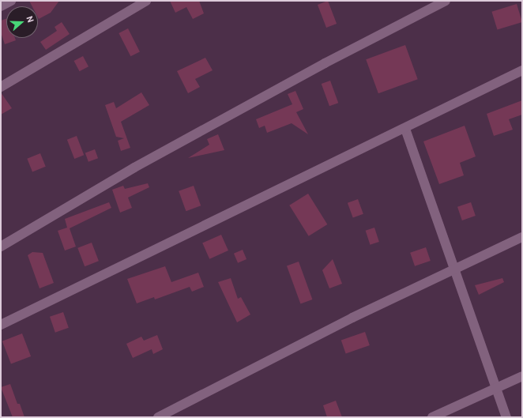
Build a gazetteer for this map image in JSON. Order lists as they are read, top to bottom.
{
  "north": "right"
}
